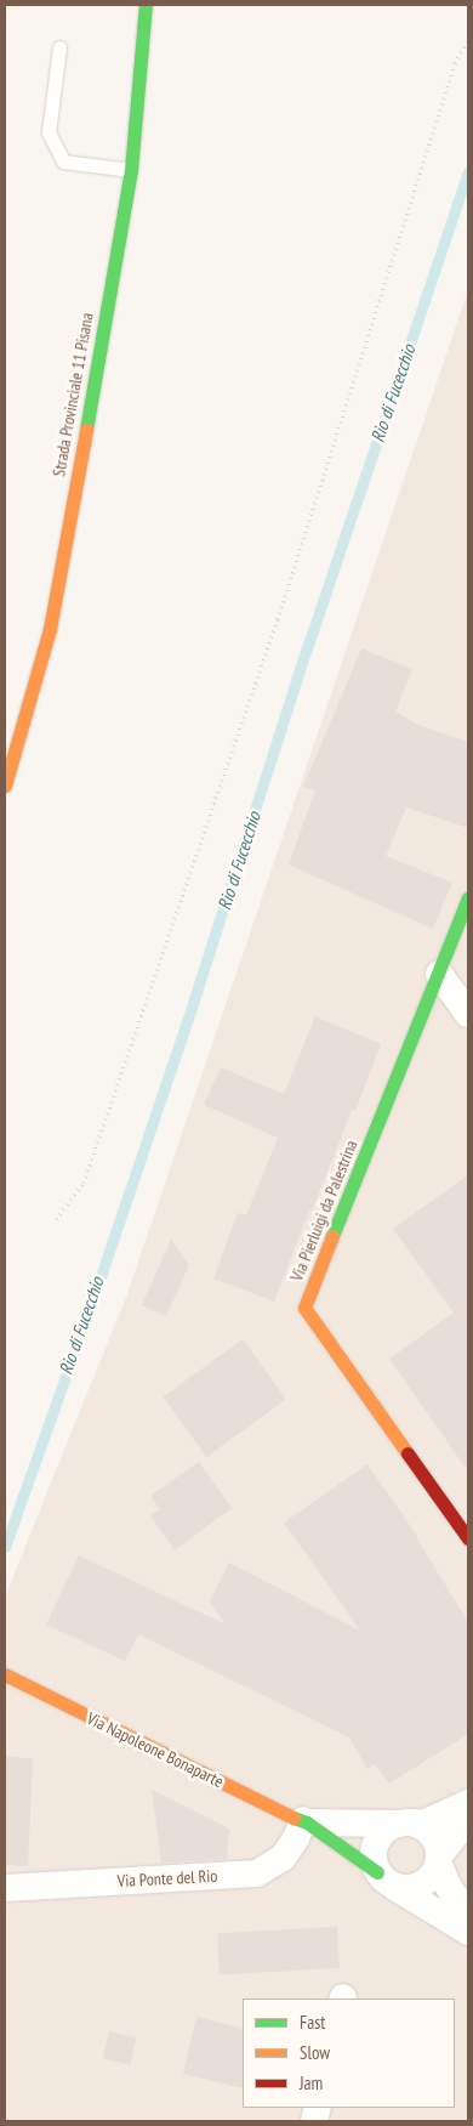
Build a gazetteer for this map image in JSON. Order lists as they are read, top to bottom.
{
  "streets": {
    "street": [
      "Strada Provinciale 11 Pisana",
      "Via Pierluigi da Palestrina",
      "Via Napoleone Bonaparte",
      "Via Ponte del Rio"
    ]
  },
  "crossings": [
    ["Via Napoleone Bonaparte", "Via Ponte del Rio"]
  ],
  "water": ["Rio di Fucecchio"],
  "legend": ["Fast", "Slow", "Jam"]
}
